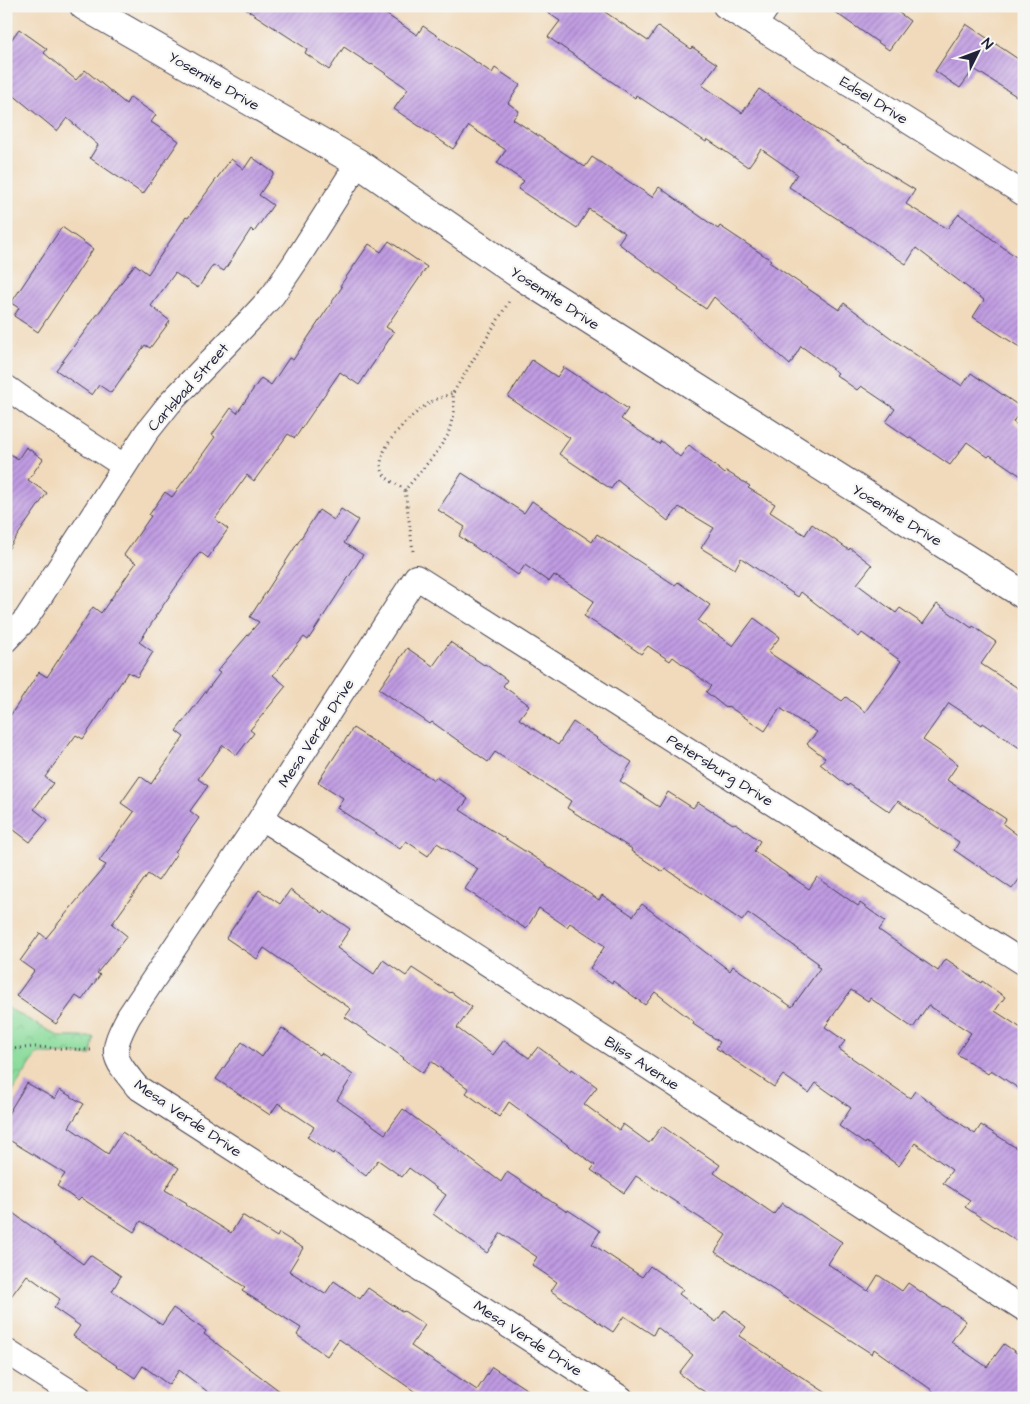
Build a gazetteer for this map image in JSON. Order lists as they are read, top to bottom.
{
  "streets": {
    "street": [
      "Yosemite Drive",
      "Edsel Drive",
      "Carlsbad Street",
      "Mesa Verde Drive",
      "Petersburg Drive",
      "Bliss Avenue"
    ]
  },
  "crossings": [
    ["Yosemite Drive", "Carlsbad Street"],
    ["Mesa Verde Drive", "Petersburg Drive"],
    ["Mesa Verde Drive", "Bliss Avenue"]
  ],
  "north": "top right"
}
